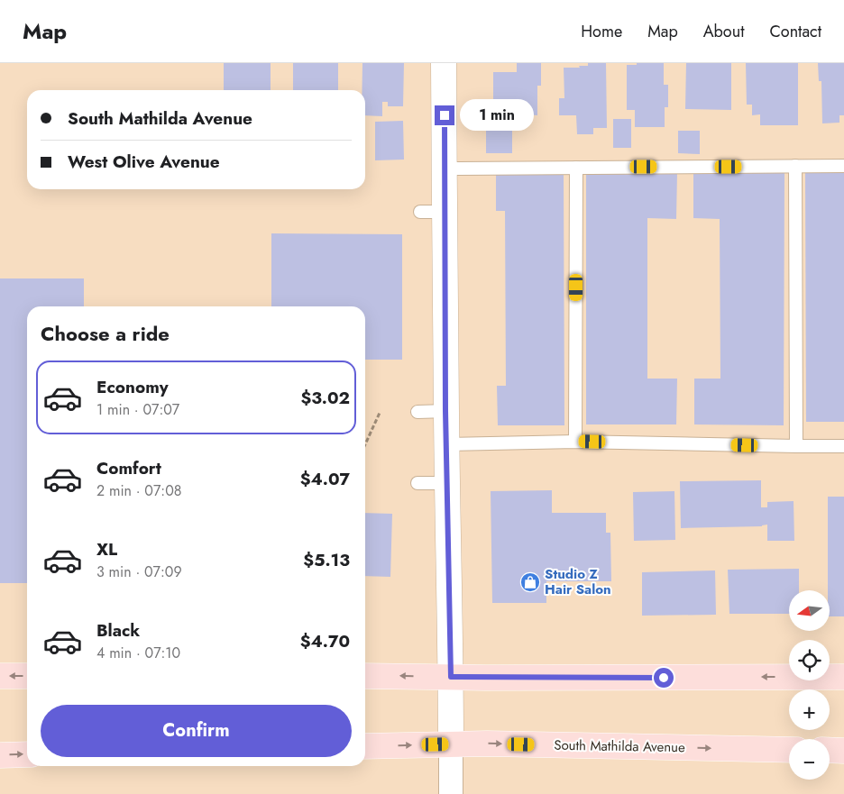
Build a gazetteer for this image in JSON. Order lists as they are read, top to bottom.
{
  "streets": {
    "main road": ["South Mathilda Avenue"]
  },
  "places": {
    "shop": ["Studio Z Hair Salon"]
  },
  "north": "left",
  "page": {
    "header": "Map",
    "nav": [
      "Home",
      "Map",
      "About",
      "Contact"
    ],
    "banner": ["South Mathilda Avenue", "West Olive Avenue"],
    "bubble": "1 min",
    "heading": "Choose a ride",
    "list": [
      {
        "name": "Economy",
        "note": "1 min · 07:07",
        "value": "$3.02"
      },
      {
        "name": "Comfort",
        "note": "2 min · 07:08",
        "value": "$4.07"
      },
      {
        "name": "XL",
        "note": "3 min · 07:09",
        "value": "$5.13"
      },
      {
        "name": "Black",
        "note": "4 min · 07:10",
        "value": "$4.70"
      }
    ],
    "map_buttons": ["+", "−"],
    "buttons": "Confirm"
  }
}
